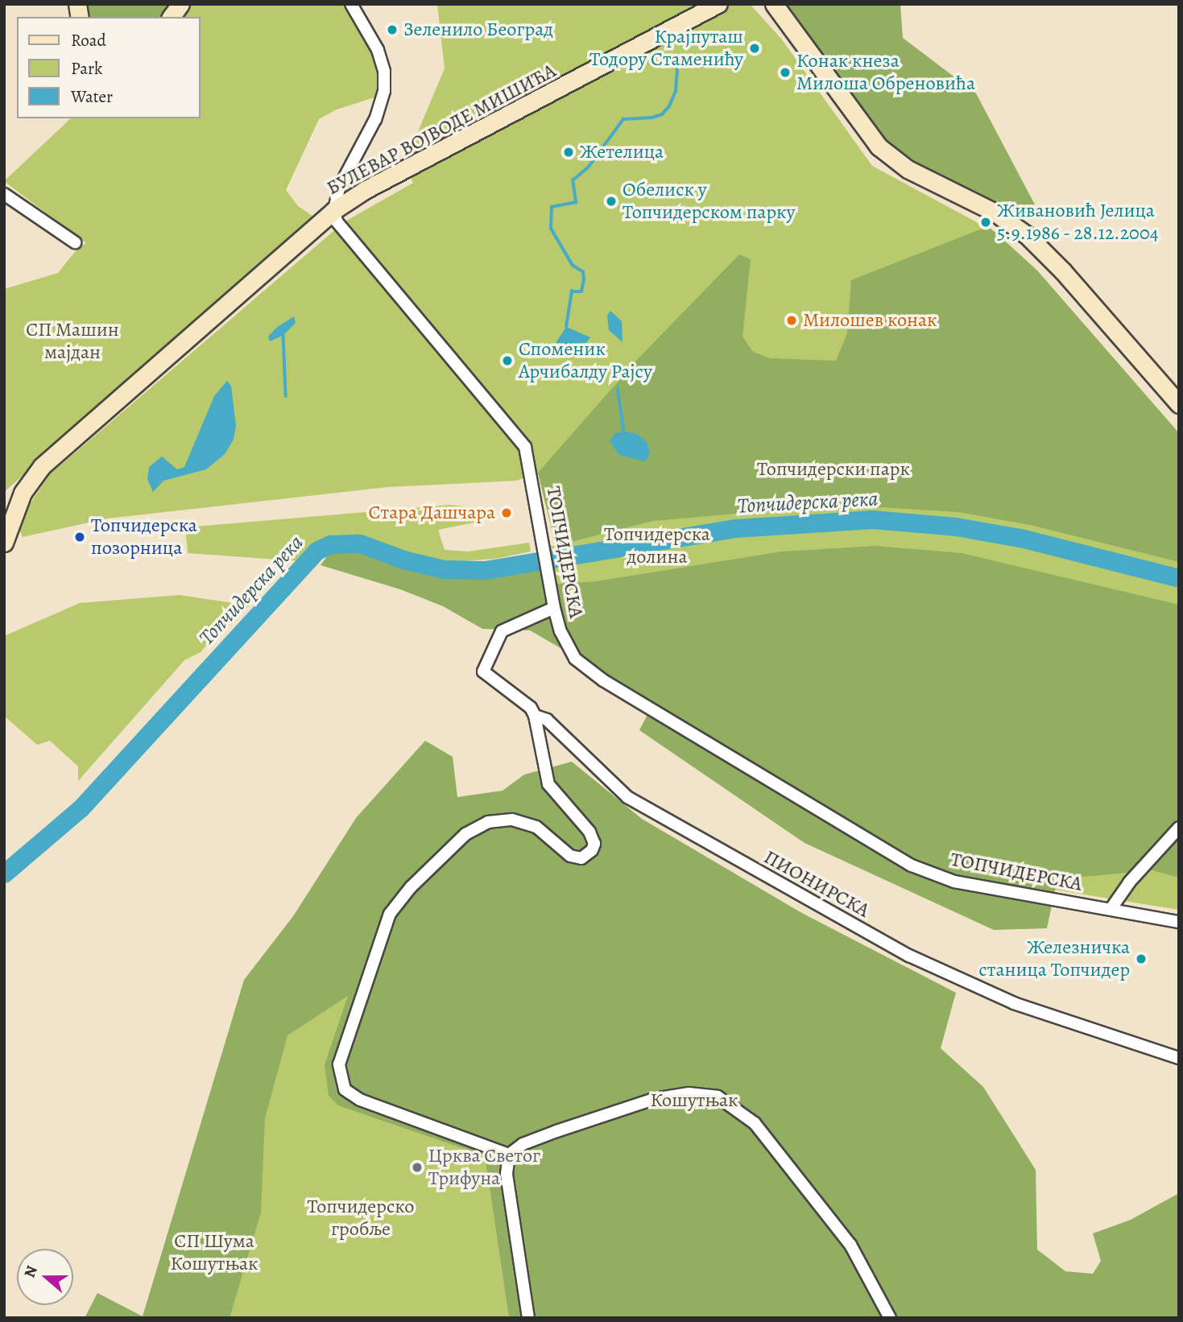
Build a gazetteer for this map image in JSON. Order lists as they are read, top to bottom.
{
  "streets": {
    "main road": ["БУЛЕВАР ВОЈВОДЕ МИШИЋА"],
    "street": ["ТОПЧИДЕРСКА", "ПИОНИРСКА"]
  },
  "crossings": [
    ["БУЛЕВАР ВОЈВОДЕ МИШИЋА", "ТОПЧИДЕРСКА"],
    ["ТОПЧИДЕРСКА", "ПИОНИРСКА"]
  ],
  "water": ["Топчидерска река"],
  "parks": [
    "СП Машин мајдан",
    "Топчидерски парк",
    "Топчидерска долина",
    "Кошутњак",
    "Топчидерско гробље",
    "СП Шума Кошутњак"
  ],
  "places": [
    "Зеленило Београд",
    "Крајпуташ Тодору Стаменићу",
    "Конак кнеза Милоша Обреновића",
    "Жетелица",
    "Обелиск у Топчидерском парку",
    "Живановић Јелица 5.9.1986 - 28.12.2004",
    "Милошев конак",
    "Споменик Арчибалду Рајсу",
    "Стара Дашчара",
    "Топчидерска позорница",
    "Железничка станица Топчидер",
    "Црква Светог Трифуна"
  ],
  "legend": ["Road", "Park", "Water"],
  "north": "left"
}
